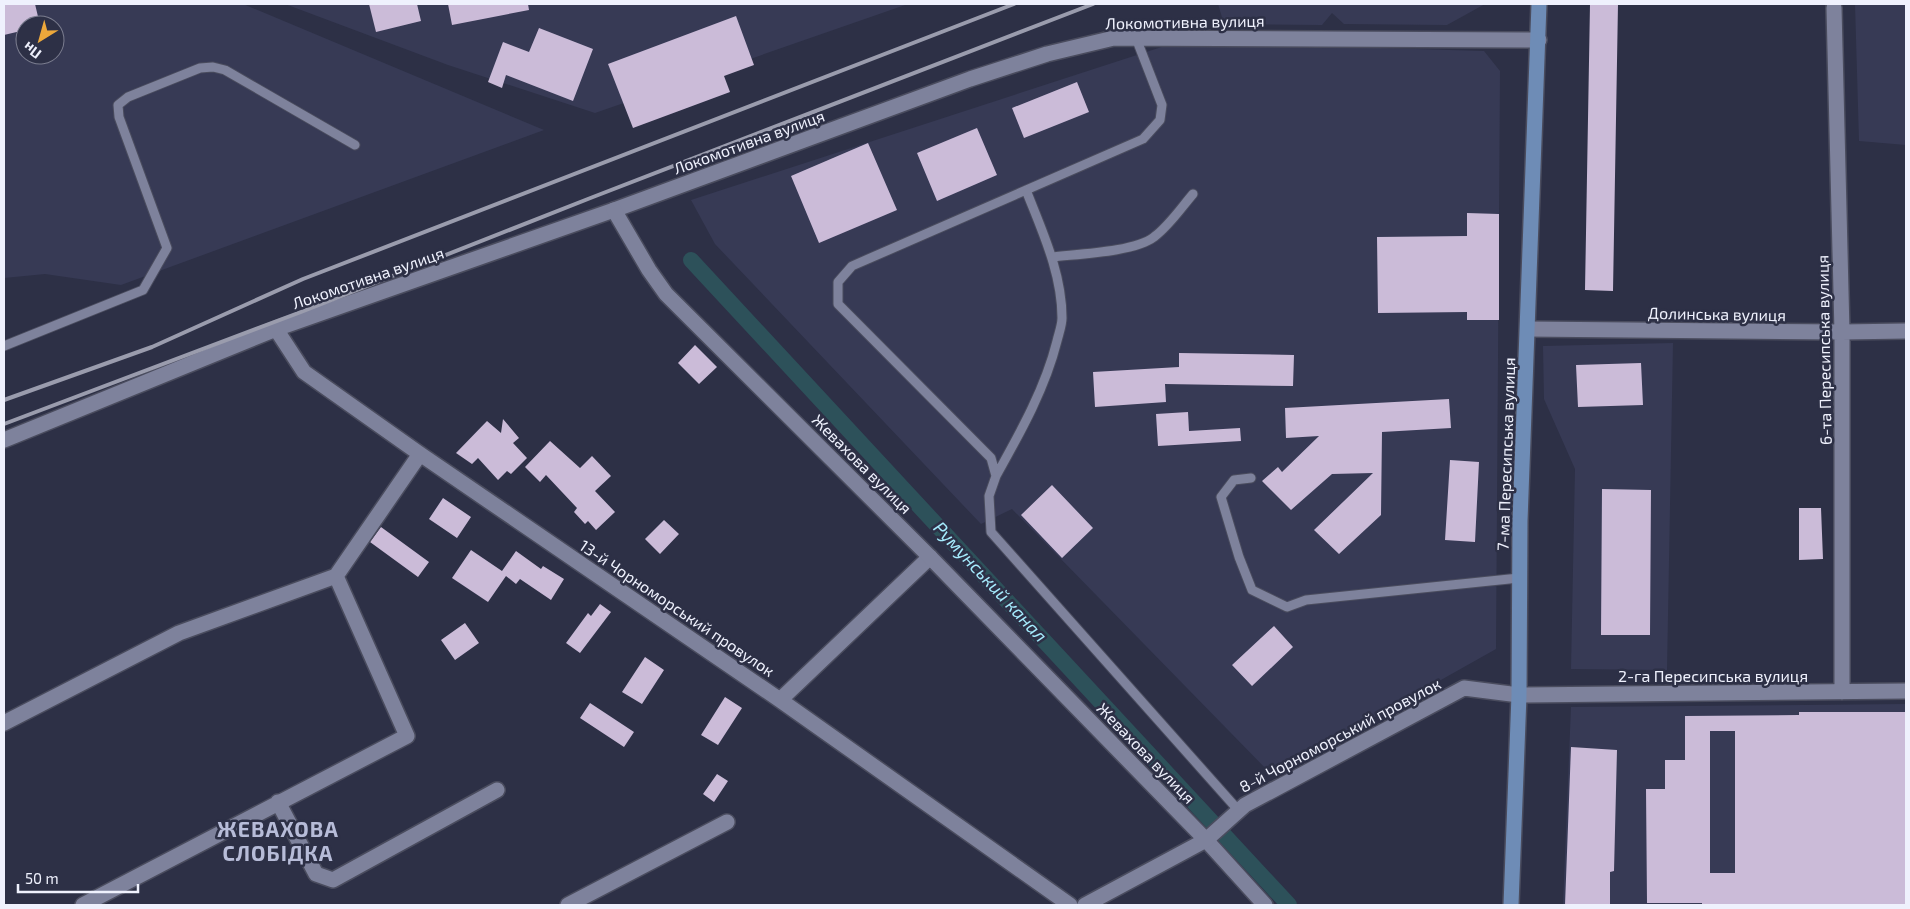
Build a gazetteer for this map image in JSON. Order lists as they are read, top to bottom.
{
  "streets": {
    "main road": ["7-ма Пересипська вулиця"],
    "street": [
      "Локомотивна вулиця",
      "Долинська вулиця",
      "6-та Пересипська вулиця",
      "Жевахова вулиця",
      "13-й Чорноморський провулок",
      "2-га Пересипська вулиця",
      "8-й Чорноморський провулок"
    ]
  },
  "crossings": [
    ["Локомотивна вулиця", "7-ма Пересипська вулиця"],
    ["Локомотивна вулиця", "Жевахова вулиця"],
    ["Локомотивна вулиця", "13-й Чорноморський провулок"],
    ["Долинська вулиця", "6-та Пересипська вулиця"],
    ["Долинська вулиця", "7-ма Пересипська вулиця"],
    ["6-та Пересипська вулиця", "2-га Пересипська вулиця"],
    ["7-ма Пересипська вулиця", "2-га Пересипська вулиця"],
    ["7-ма Пересипська вулиця", "8-й Чорноморський провулок"],
    ["Жевахова вулиця", "8-й Чорноморський провулок"],
    ["2-га Пересипська вулиця", "8-й Чорноморський провулок"]
  ],
  "districts": ["ЖЕВАХОВА СЛОБІДКА"],
  "water": ["Румунський канал"],
  "scale_bar": "50 m",
  "north": "bottom left"
}
